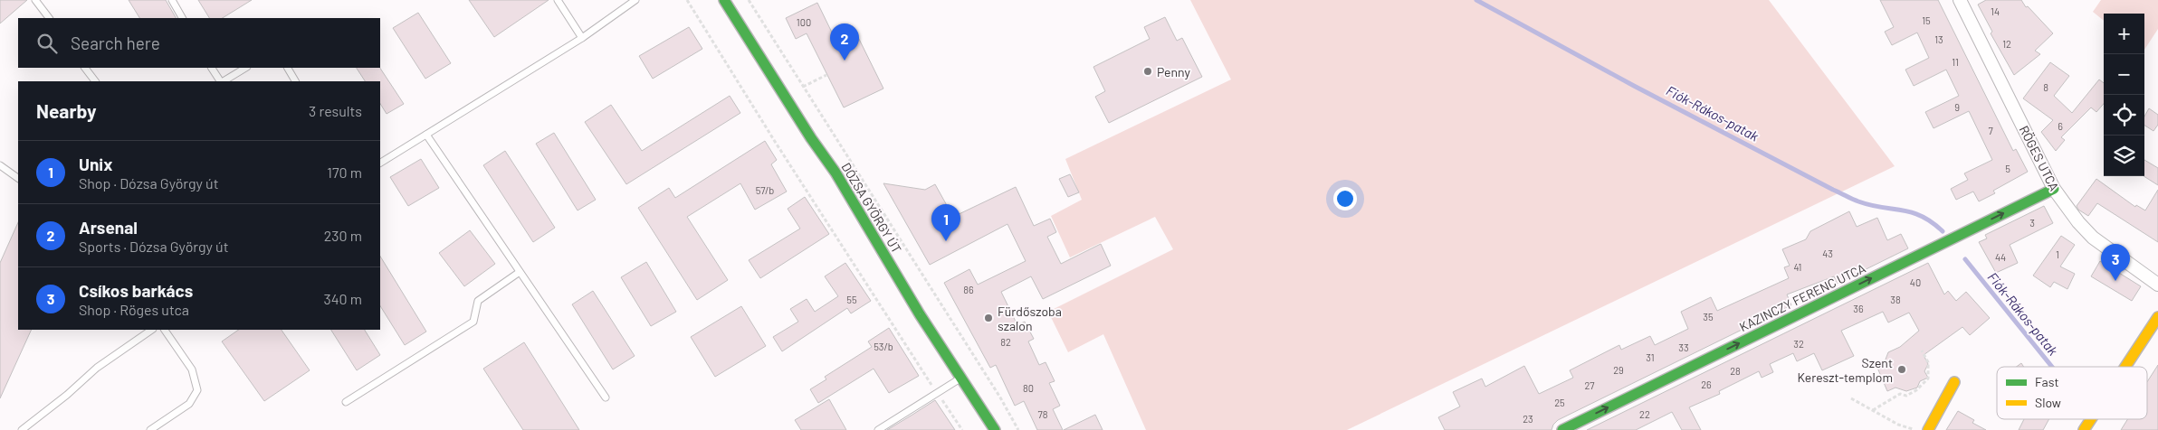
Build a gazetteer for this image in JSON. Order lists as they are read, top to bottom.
{
  "streets": {
    "street": ["RÖGES UTCA", "DÓZSA GYÖRGY ÚT", "KAZINCZY FERENC UTCA"]
  },
  "crossings": [
    ["RÖGES UTCA", "KAZINCZY FERENC UTCA"]
  ],
  "one_way": ["KAZINCZY FERENC UTCA"],
  "water": ["Fiók-Rákos-patak"],
  "places": ["Penny", "Fürdőszoba szalon", "Szent Kereszt-templom"],
  "house_numbers": [
    "14",
    "15",
    "100",
    "13",
    "12",
    "11",
    "8",
    "9",
    "6",
    "7",
    "5",
    "57/b",
    "3",
    "43",
    "1",
    "44",
    "41",
    "40",
    "86",
    "55",
    "38",
    "36",
    "35",
    "82",
    "32",
    "53/b",
    "33",
    "31",
    "29",
    "28",
    "26",
    "27",
    "80",
    "25",
    "78",
    "22",
    "23"
  ],
  "legend": ["Fast", "Slow"],
  "page": {
    "map_buttons": ["+", "−"],
    "search": "Search here",
    "pins": ["2", "1", "3"],
    "heading": ["Nearby", "3 results"],
    "list": [
      {
        "mark": "1",
        "name": "Unix",
        "note": "Shop · Dózsa György út",
        "value": "170 m"
      },
      {
        "mark": "2",
        "name": "Arsenal",
        "note": "Sports · Dózsa György út",
        "value": "230 m"
      },
      {
        "mark": "3",
        "name": "Csíkos barkács",
        "note": "Shop · Röges utca",
        "value": "340 m"
      }
    ]
  }
}
